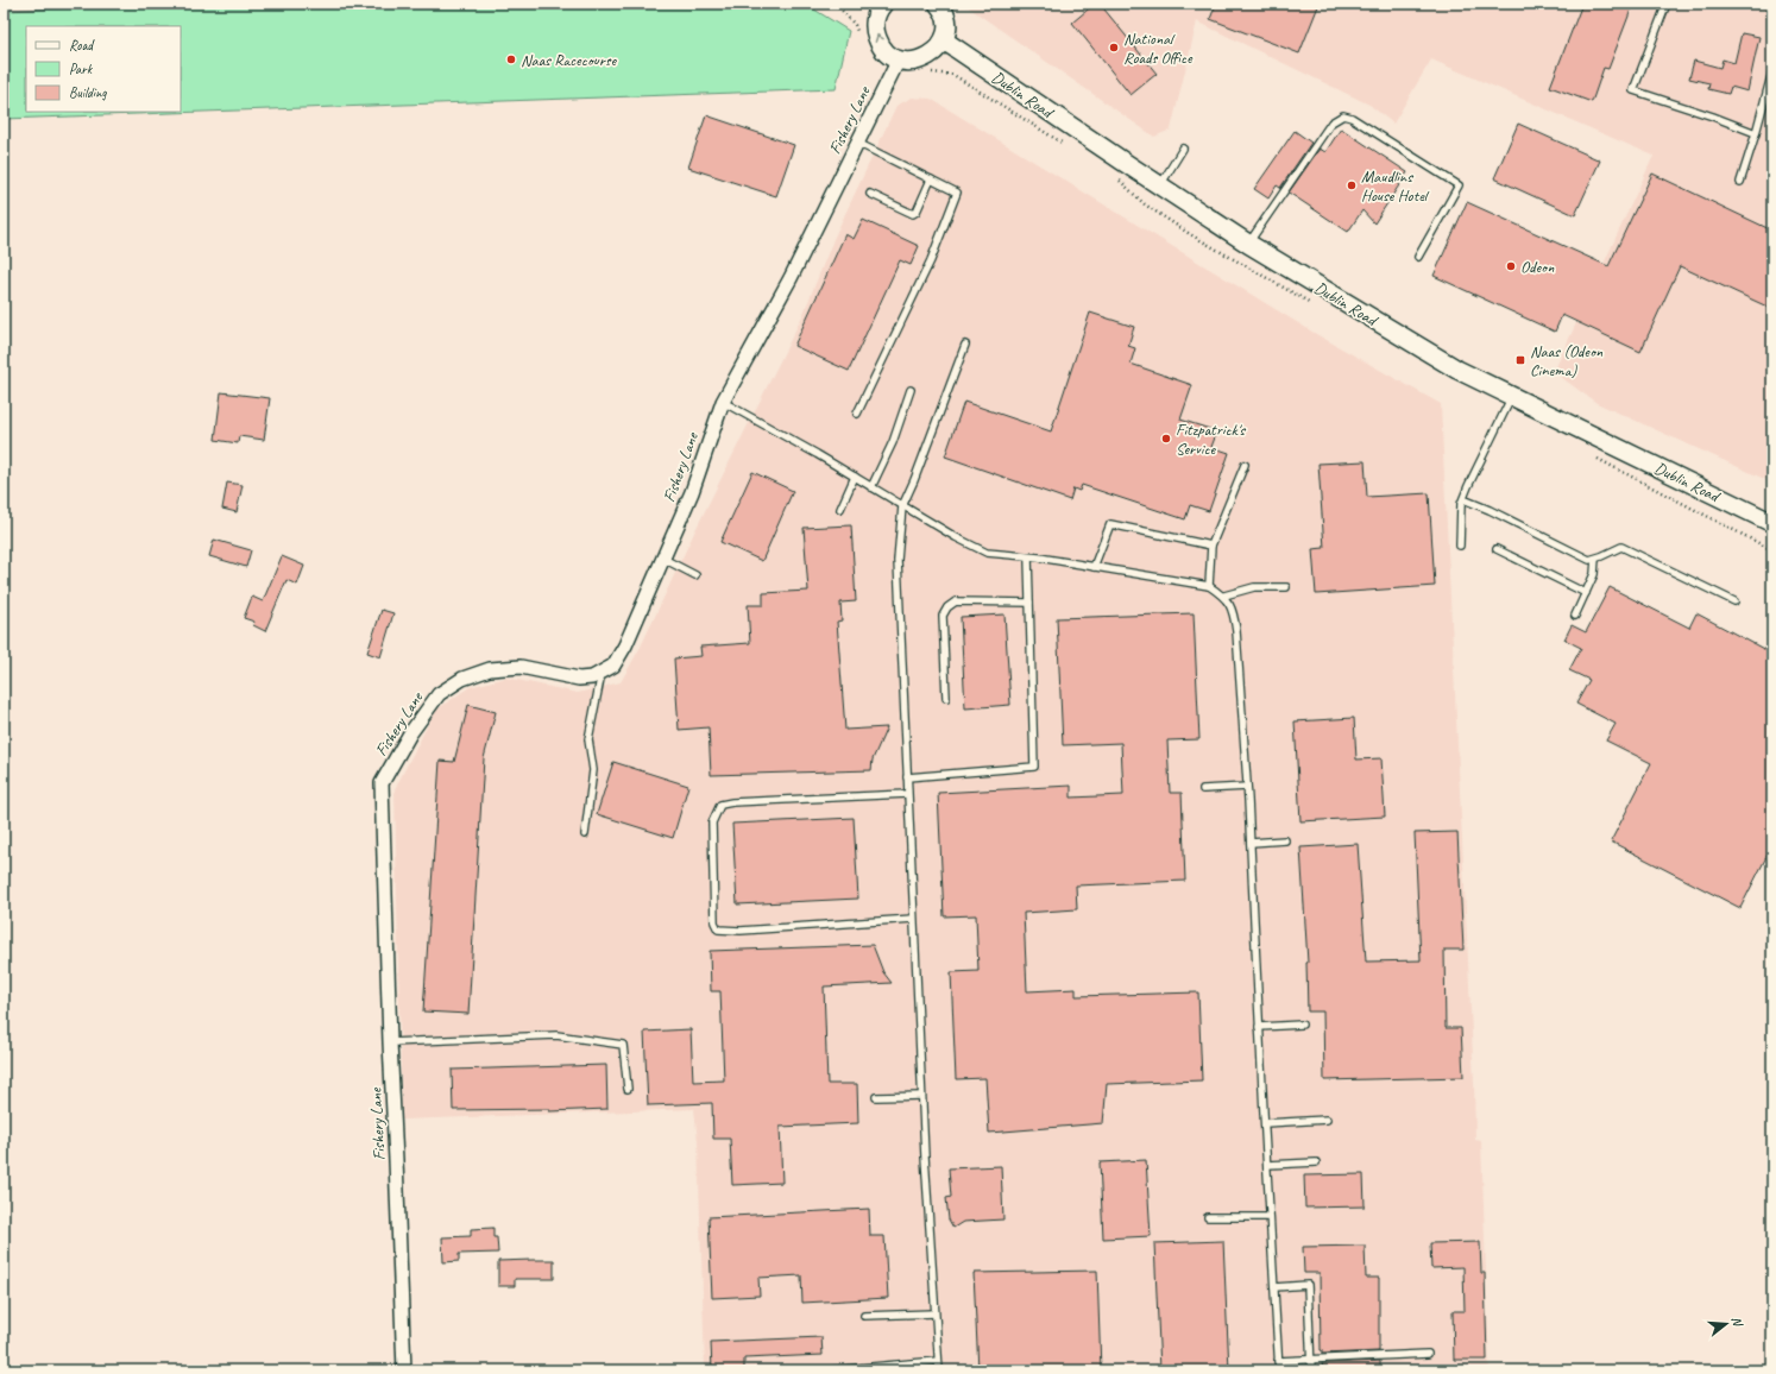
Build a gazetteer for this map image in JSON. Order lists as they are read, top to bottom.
{
  "streets": {
    "main road": ["Dublin Road"],
    "street": ["Fishery Lane"]
  },
  "places": {
    "other": [
      "National Roads Office",
      "Naas Racecourse",
      "Maudlins House Hotel",
      "Odeon",
      "Fitzpatrick's Service"
    ],
    "transit": ["Naas (Odeon Cinema)"]
  },
  "legend": ["Road", "Park", "Building"],
  "north": "right"
}
